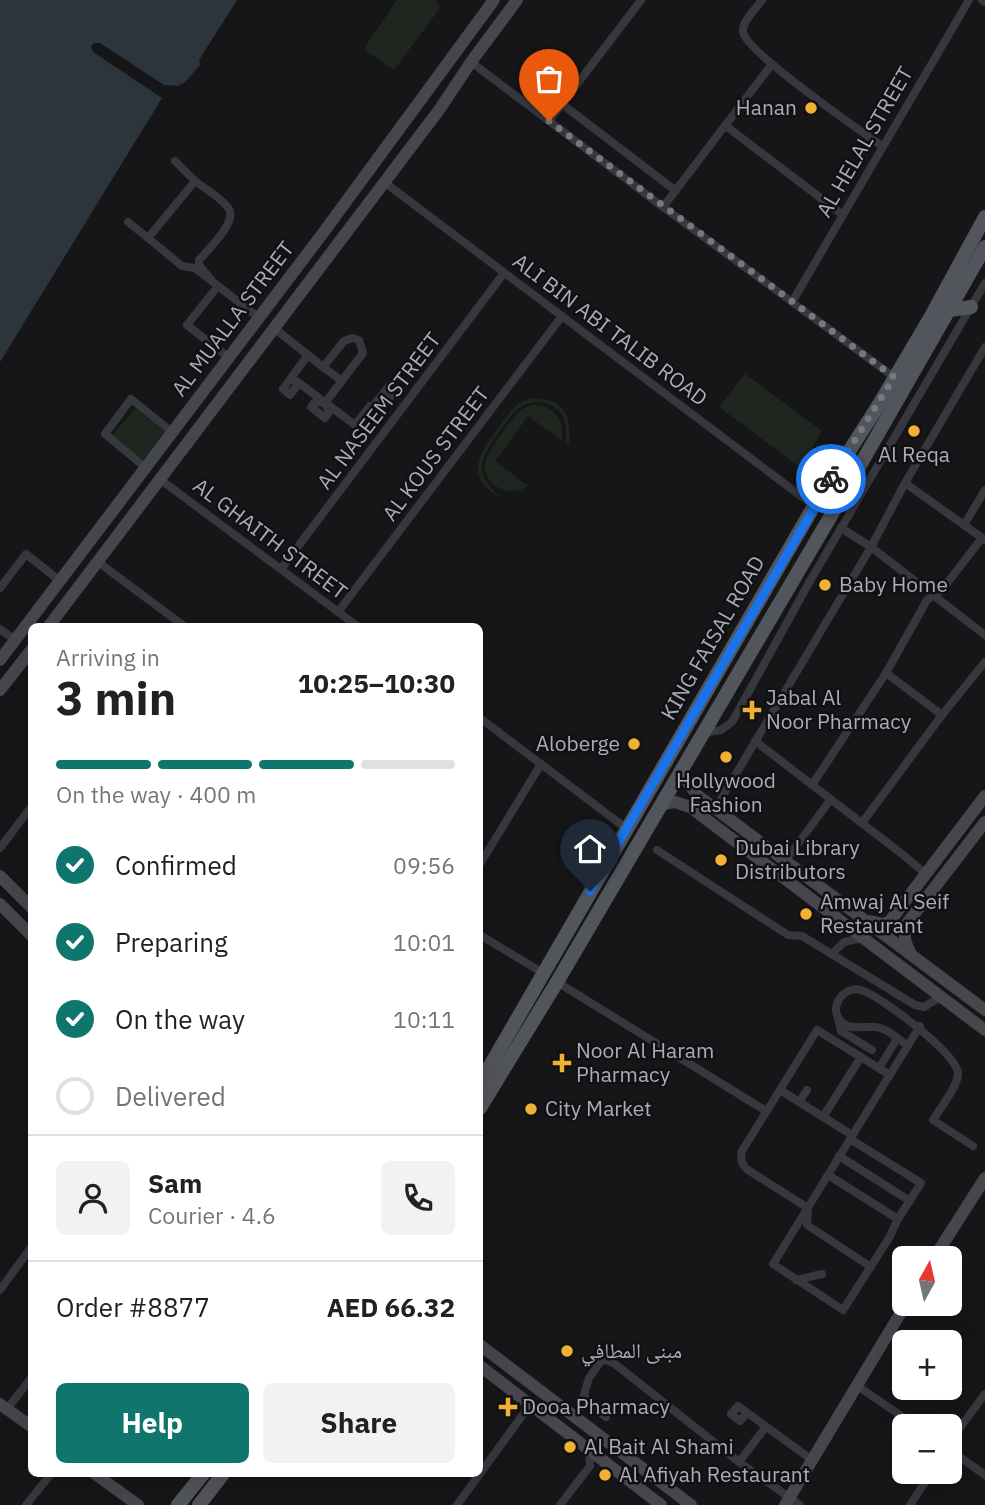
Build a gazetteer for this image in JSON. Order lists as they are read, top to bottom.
{
  "streets": {
    "main road": ["KING FAISAL ROAD"],
    "street": [
      "AL HELAL STREET",
      "AL MUALLA STREET",
      "ALI BIN ABI TALIB ROAD",
      "AL NASEEM STREET",
      "AL KOUS STREET",
      "AL GHAITH STREET"
    ]
  },
  "crossings": [
    ["AL MUALLA STREET", "ALI BIN ABI TALIB ROAD"],
    ["AL MUALLA STREET", "AL GHAITH STREET"],
    ["ALI BIN ABI TALIB ROAD", "AL NASEEM STREET"],
    ["ALI BIN ABI TALIB ROAD", "AL KOUS STREET"],
    ["ALI BIN ABI TALIB ROAD", "KING FAISAL ROAD"],
    ["AL NASEEM STREET", "AL GHAITH STREET"],
    ["AL KOUS STREET", "AL GHAITH STREET"]
  ],
  "places": {
    "other": [
      "Hanan",
      "Al Reqa",
      "Baby Home",
      "Aloberge",
      "Hollywood Fashion",
      "Dubai Library Distributors",
      "Amwaj Al Seif Restaurant",
      "City Market",
      "مبنى المطافي",
      "Al Bait Al Shami",
      "Al Afiyah Restaurant"
    ],
    "health": ["Jabal Al Noor Pharmacy", "Noor Al Haram Pharmacy", "Dooa Pharmacy"]
  },
  "north": "top",
  "page": {
    "heading": ["3 min", "Arriving in", "10:25–10:30"],
    "panel": [
      "Sam",
      "Courier · 4.6",
      "Order #8877",
      "AED 66.32"
    ],
    "bar": "On the way · 400 m",
    "list": [
      ["Confirmed", "09:56"],
      ["Preparing", "10:01"],
      ["On the way", "10:11"],
      "Delivered"
    ],
    "map_buttons": ["+", "−"],
    "buttons": ["Help", "Share"]
  }
}
